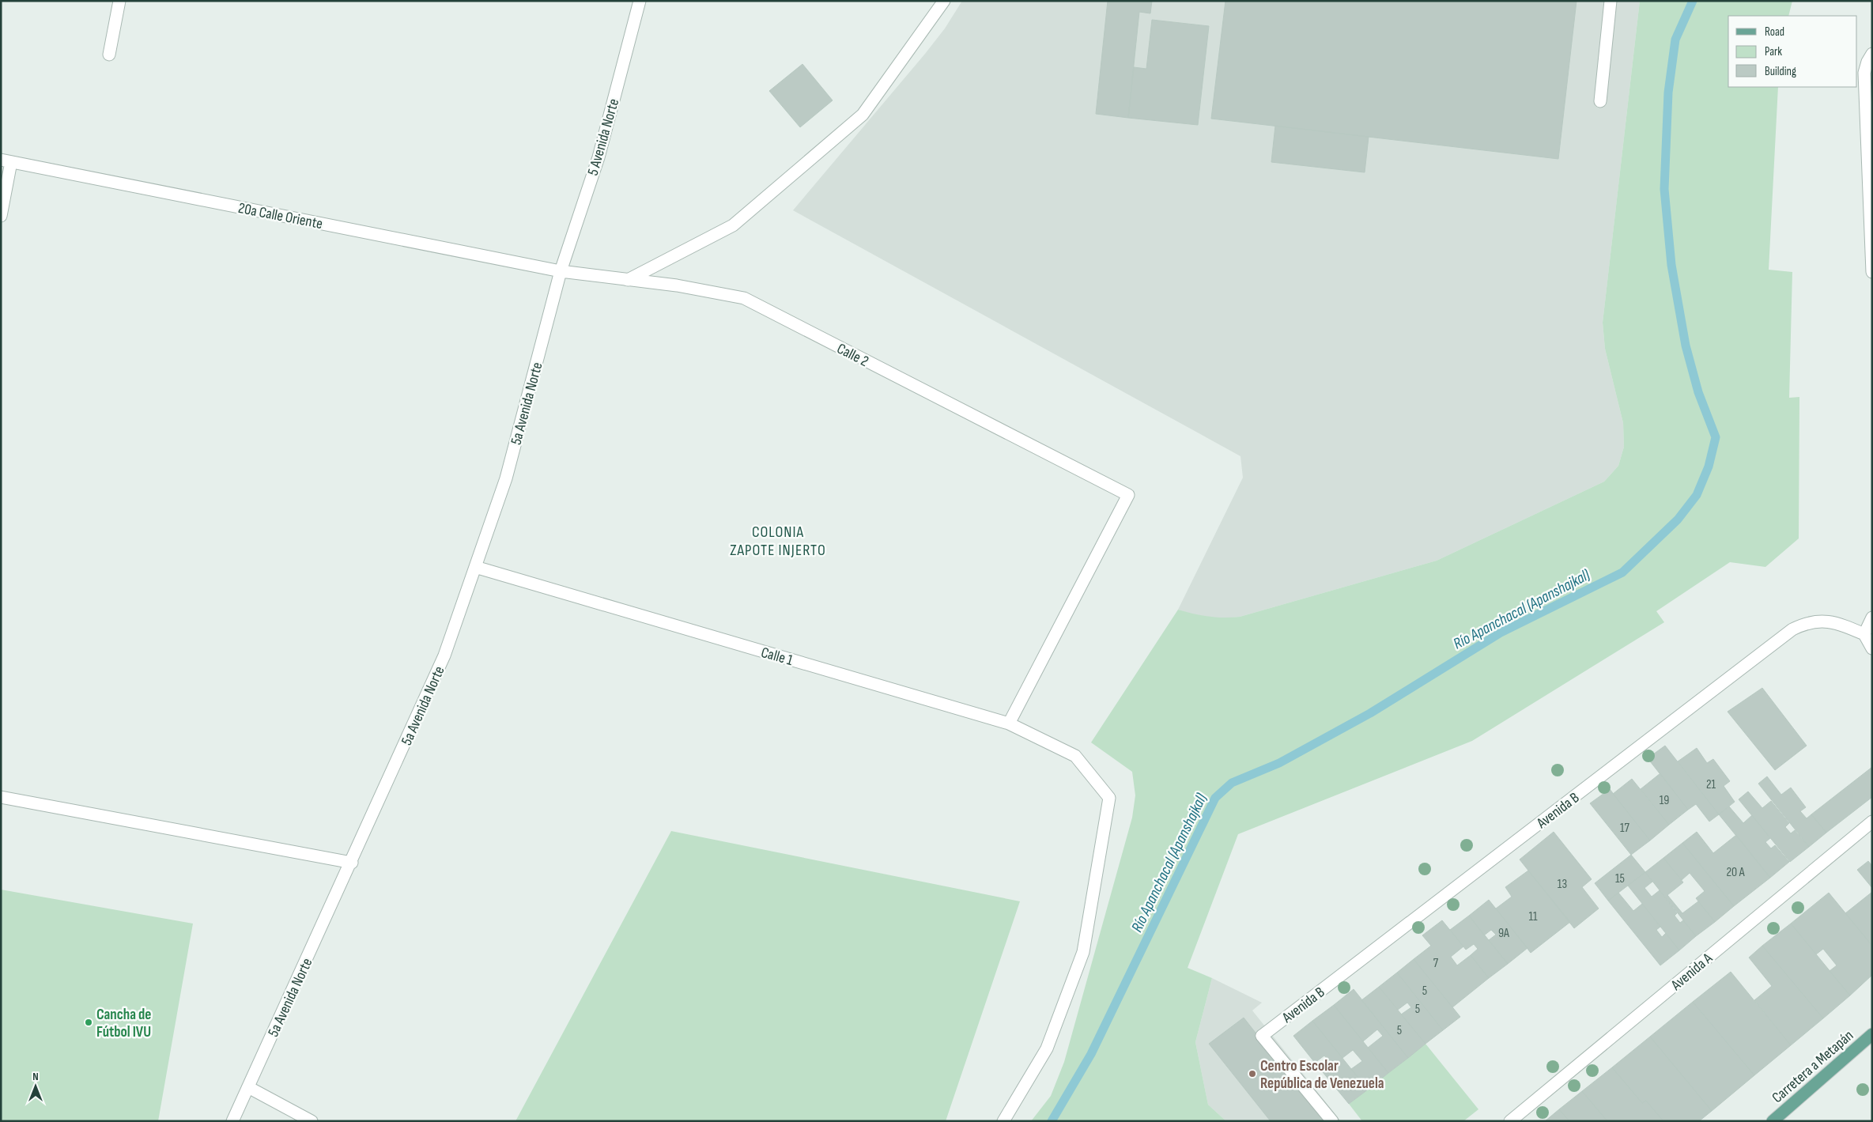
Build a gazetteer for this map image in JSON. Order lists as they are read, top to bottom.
{
  "streets": {
    "main road": ["Carretera a Metapán"],
    "street": [
      "5 Avenida Norte",
      "20a Calle Oriente",
      "Calle 2",
      "5a Avenida Norte",
      "Calle 1",
      "Avenida B",
      "Avenida A"
    ]
  },
  "crossings": [
    ["5 Avenida Norte", "20a Calle Oriente"],
    ["5 Avenida Norte", "Calle 2"],
    ["5 Avenida Norte", "5a Avenida Norte"],
    ["20a Calle Oriente", "Calle 2"],
    ["20a Calle Oriente", "5a Avenida Norte"],
    ["Calle 2", "5a Avenida Norte"],
    ["Calle 2", "Calle 1"],
    ["5a Avenida Norte", "Calle 1"]
  ],
  "districts": ["COLONIA ZAPOTE INJERTO"],
  "water": ["Río Apanchacal (Apanshajkal)"],
  "places": ["Cancha de Fútbol IVU", "Centro Escolar República de Venezuela"],
  "house_numbers": [
    "21",
    "19",
    "17",
    "20 A",
    "15",
    "13",
    "11",
    "9A",
    "7",
    "5",
    "5",
    "5"
  ],
  "legend": ["Road", "Park", "Building"],
  "north": "top"
}
